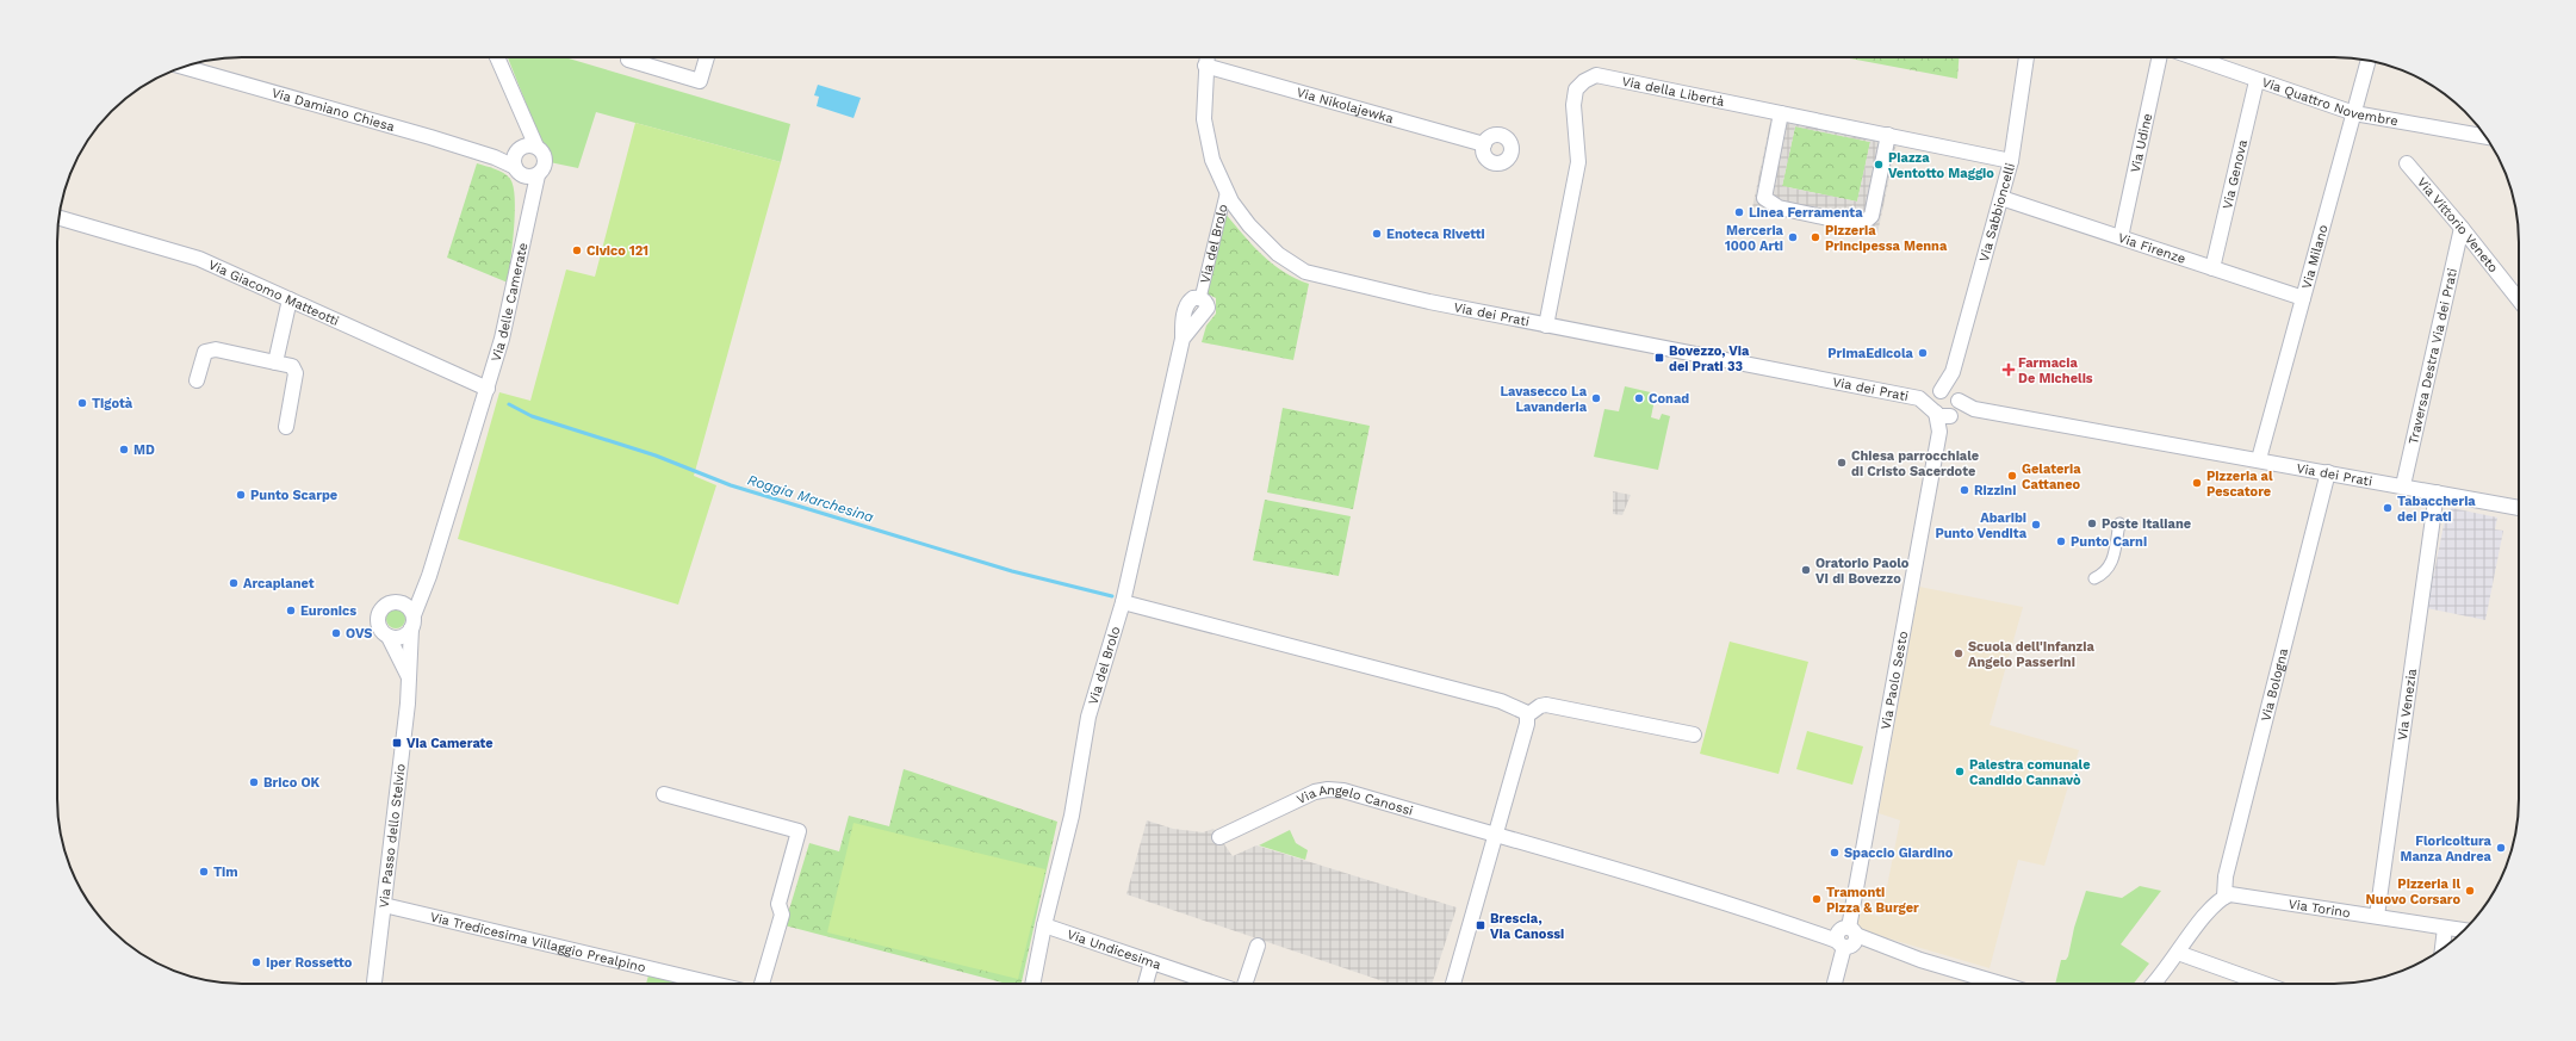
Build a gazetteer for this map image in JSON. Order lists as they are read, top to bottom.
{
  "streets": {
    "street": [
      "Via della Libertà",
      "Via Quattro Novembre",
      "Via Nikolajewka",
      "Via Damiano Chiesa",
      "Via Udine",
      "Via Genova",
      "Via Sabbioncelli",
      "Via Vittorio Veneto",
      "Via del Brolo",
      "Via Firenze",
      "Via Milano",
      "Via Giacomo Matteotti",
      "Via delle Camerate",
      "Via dei Prati",
      "Traversa Destra Via dei Prati",
      "Via Paolo Sesto",
      "Via Bologna",
      "Via Venezia",
      "Via Angelo Canossi",
      "Via Passo dello Stelvio",
      "Via Torino",
      "Via Tredicesima Villaggio Prealpino",
      "Via Undicesima"
    ]
  },
  "crossings": [
    ["Via della Libertà", "Via Sabbioncelli"],
    ["Via della Libertà", "Via dei Prati"],
    ["Via Quattro Novembre", "Via Genova"],
    ["Via Quattro Novembre", "Via Milano"],
    ["Via Nikolajewka", "Via dei Prati"],
    ["Via Damiano Chiesa", "Via delle Camerate"],
    ["Via Udine", "Via Firenze"],
    ["Via Genova", "Via Firenze"],
    ["Via Sabbioncelli", "Via Firenze"],
    ["Via Sabbioncelli", "Via dei Prati"],
    ["Via Sabbioncelli", "Via Paolo Sesto"],
    ["Via Vittorio Veneto", "Traversa Destra Via dei Prati"],
    ["Via del Brolo", "Via dei Prati"],
    ["Via del Brolo", "Via Undicesima"],
    ["Via Firenze", "Via Milano"],
    ["Via Milano", "Via dei Prati"],
    ["Via Giacomo Matteotti", "Via delle Camerate"],
    ["Via Giacomo Matteotti", "Via Passo dello Stelvio"],
    ["Via delle Camerate", "Via Passo dello Stelvio"],
    ["Via dei Prati", "Traversa Destra Via dei Prati"],
    ["Via dei Prati", "Via Paolo Sesto"],
    ["Via dei Prati", "Via Bologna"],
    ["Via dei Prati", "Via Venezia"],
    ["Via Paolo Sesto", "Via Angelo Canossi"],
    ["Via Bologna", "Via Torino"],
    ["Via Venezia", "Via Torino"],
    ["Via Passo dello Stelvio", "Via Tredicesima Villaggio Prealpino"]
  ],
  "water": ["Roggia Marchesina"],
  "places": {
    "other": [
      "Piazza Ventotto Maggio",
      "Linea Ferramenta",
      "Enoteca Rivetti",
      "Merceria 1000 Arti",
      "Pizzeria Principessa Menna",
      "Civico 121",
      "PrimaEdicola",
      "Lavasecco La Lavanderia",
      "Conad",
      "Tigotà",
      "MD",
      "Chiesa parrocchiale di Cristo Sacerdote",
      "Gelateria Cattaneo",
      "Pizzeria al Pescatore",
      "Rizzini",
      "Punto Scarpe",
      "Tabaccheria dei Prati",
      "Poste Italiane",
      "Abaribi Punto Vendita",
      "Punto Carni",
      "Oratorio Paolo VI di Bovezzo",
      "Arcaplanet",
      "Euronics",
      "OVS",
      "Scuola dell'Infanzia Angelo Passerini",
      "Palestra comunale Candido Cannavò",
      "Brico OK",
      "Floricoltura Manza Andrea",
      "Spaccio Giardino",
      "Tim",
      "Pizzeria Il Nuovo Corsaro",
      "Tramonti Pizza & Burger",
      "Iper Rossetto"
    ],
    "transit": ["Bovezzo, Via dei Prati 33", "Via Camerate", "Brescia, Via Canossi"],
    "health": ["Farmacia De Michelis"]
  }
}
